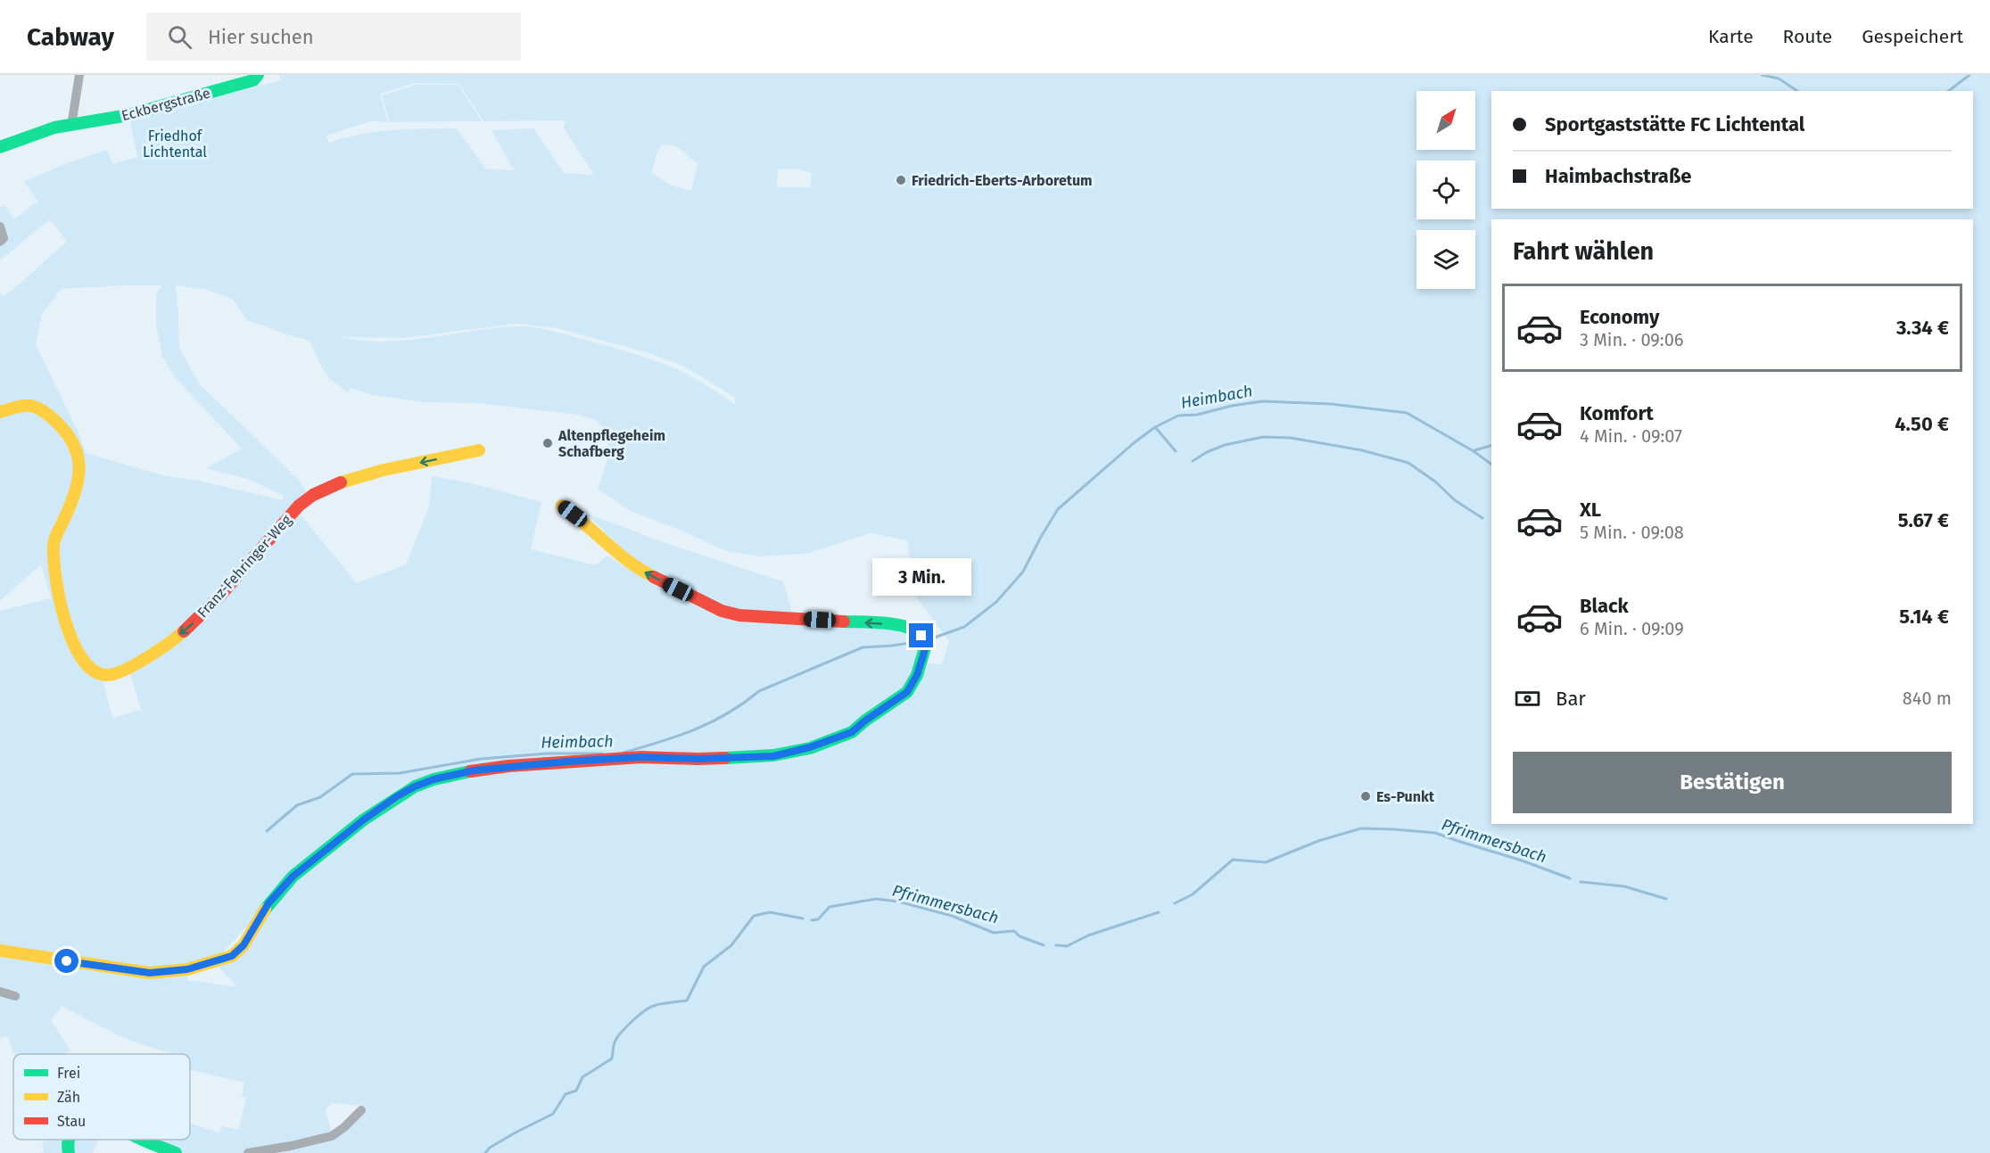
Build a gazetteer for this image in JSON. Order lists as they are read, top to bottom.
{
  "streets": {
    "street": ["Eckbergstraße", "Franz-Fehringer-Weg"]
  },
  "water": ["Heimbach", "Pfrimmersbach"],
  "parks": ["Friedhof Lichtental"],
  "places": ["Friedrich-Eberts-Arboretum", "Altenpflegeheim Schafberg", "Es-Punkt"],
  "legend": ["Frei", "Zäh", "Stau"],
  "north": "top right",
  "page": {
    "header": "Cabway",
    "search": "Hier suchen",
    "nav": ["Karte", "Route", "Gespeichert"],
    "banner": ["Sportgaststätte FC Lichtental", "Haimbachstraße"],
    "heading": "Fahrt wählen",
    "list": [
      {
        "name": "Economy",
        "note": "3 Min. · 09:06",
        "value": "3.34 €"
      },
      {
        "name": "Komfort",
        "note": "4 Min. · 09:07",
        "value": "4.50 €"
      },
      {
        "name": "XL",
        "note": "5 Min. · 09:08",
        "value": "5.67 €"
      },
      {
        "name": "Black",
        "note": "6 Min. · 09:09",
        "value": "5.14 €"
      }
    ],
    "bubble": "3 Min.",
    "pay": ["Bar", "840 m"],
    "buttons": "Bestätigen"
  }
}
